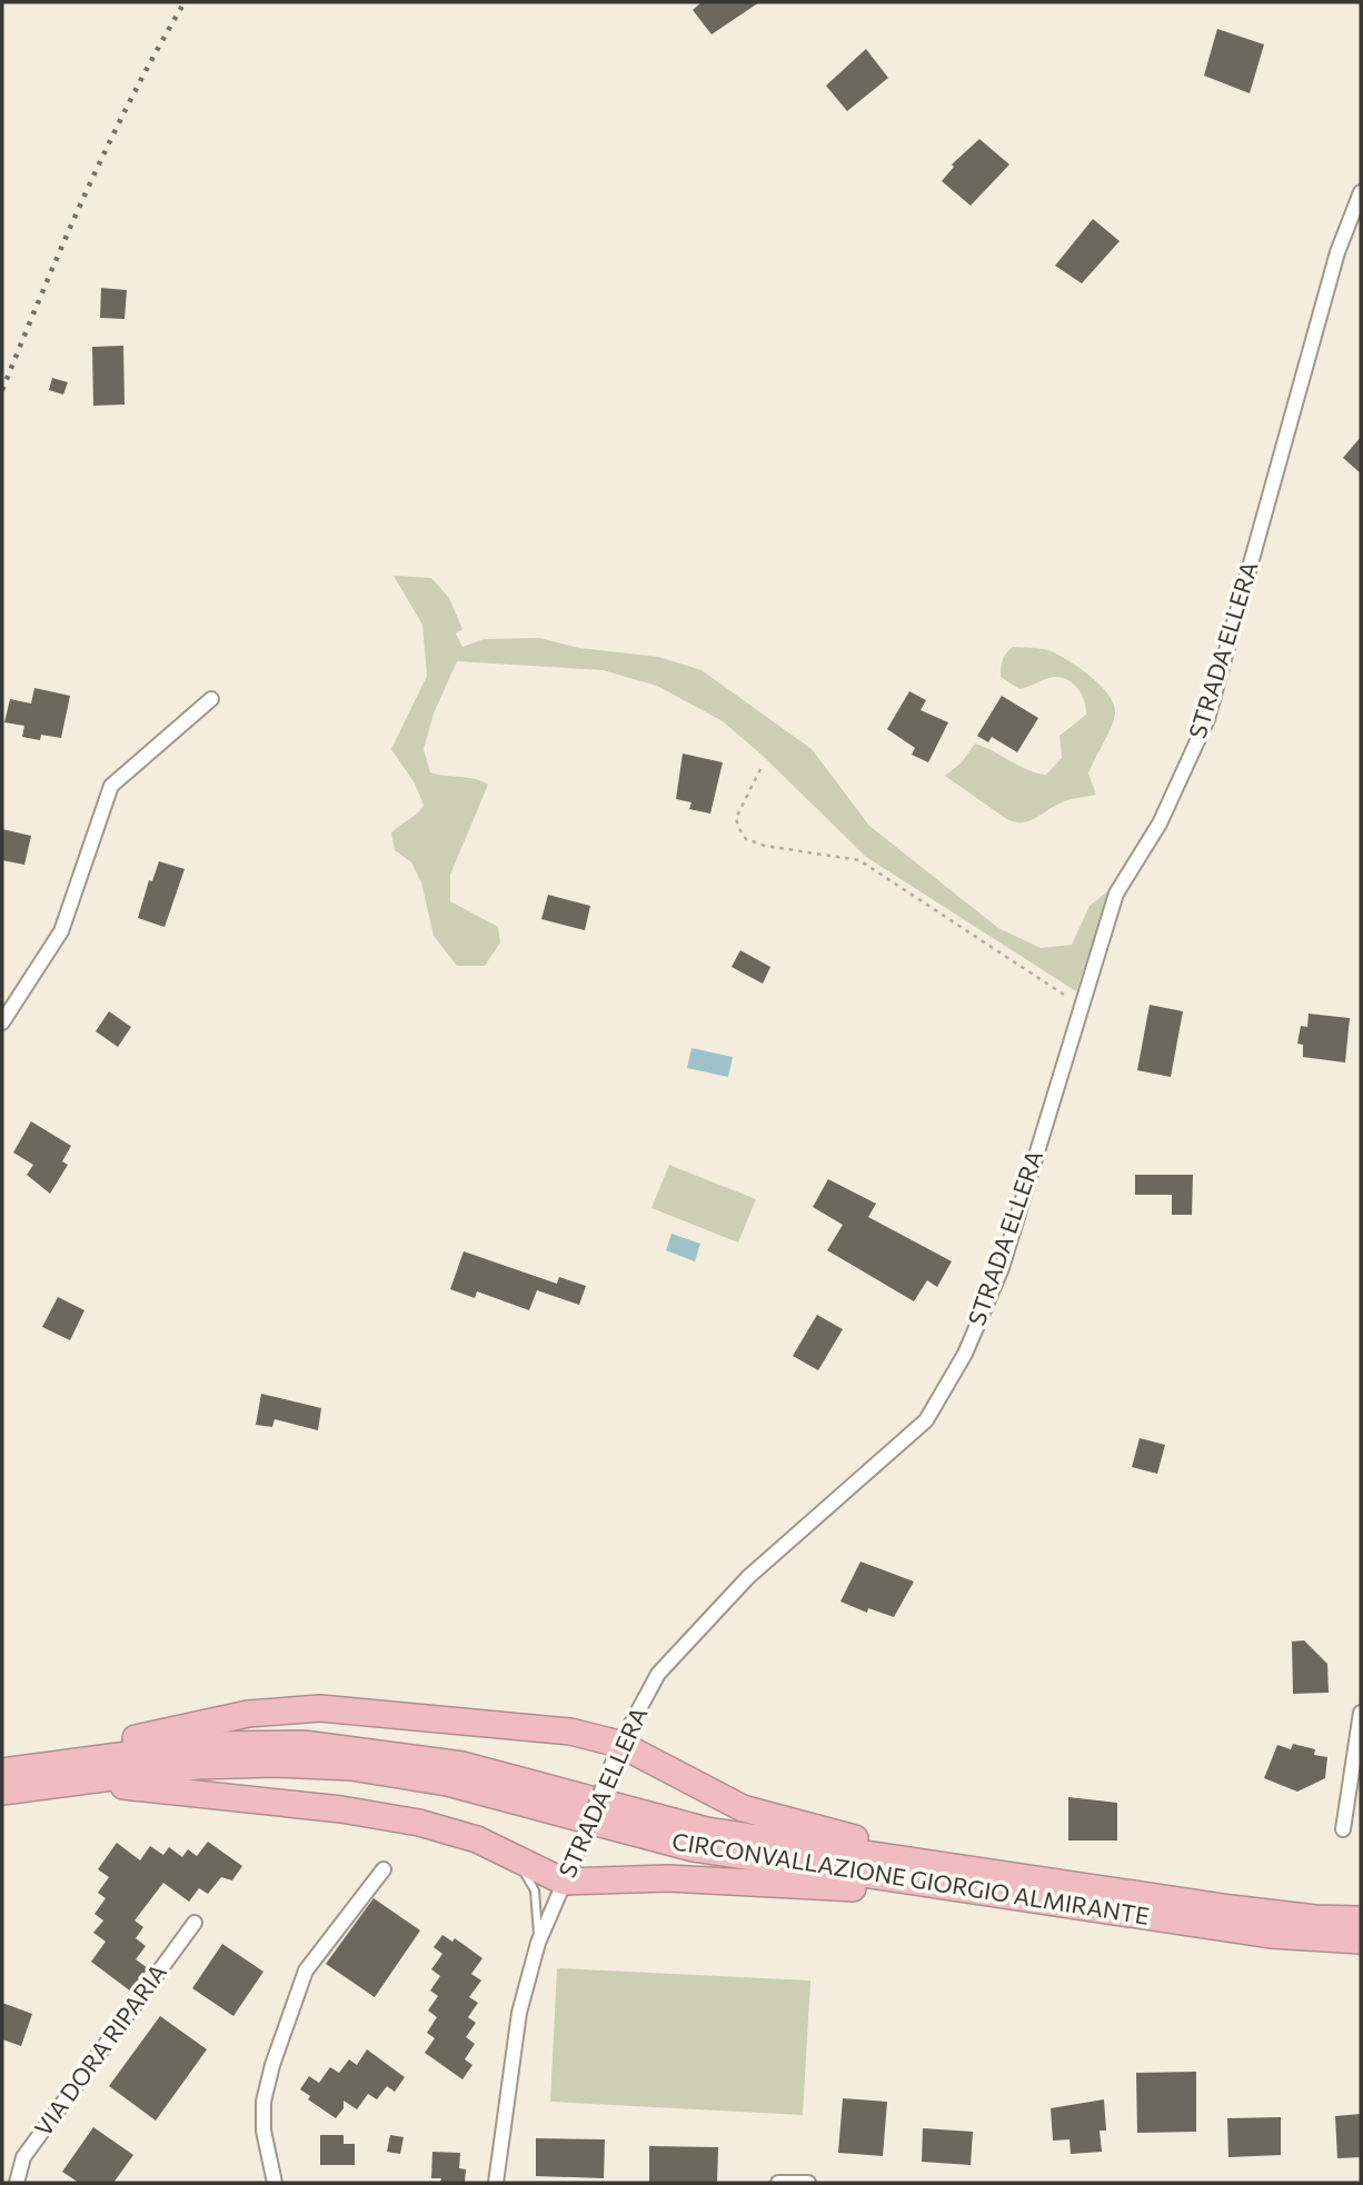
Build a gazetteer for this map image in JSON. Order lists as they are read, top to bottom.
{
  "streets": {
    "highway": ["CIRCONVALLAZIONE GIORGIO ALMIRANTE"],
    "street": ["STRADA ELLERA", "VIA DORA RIPARIA"]
  }
}
